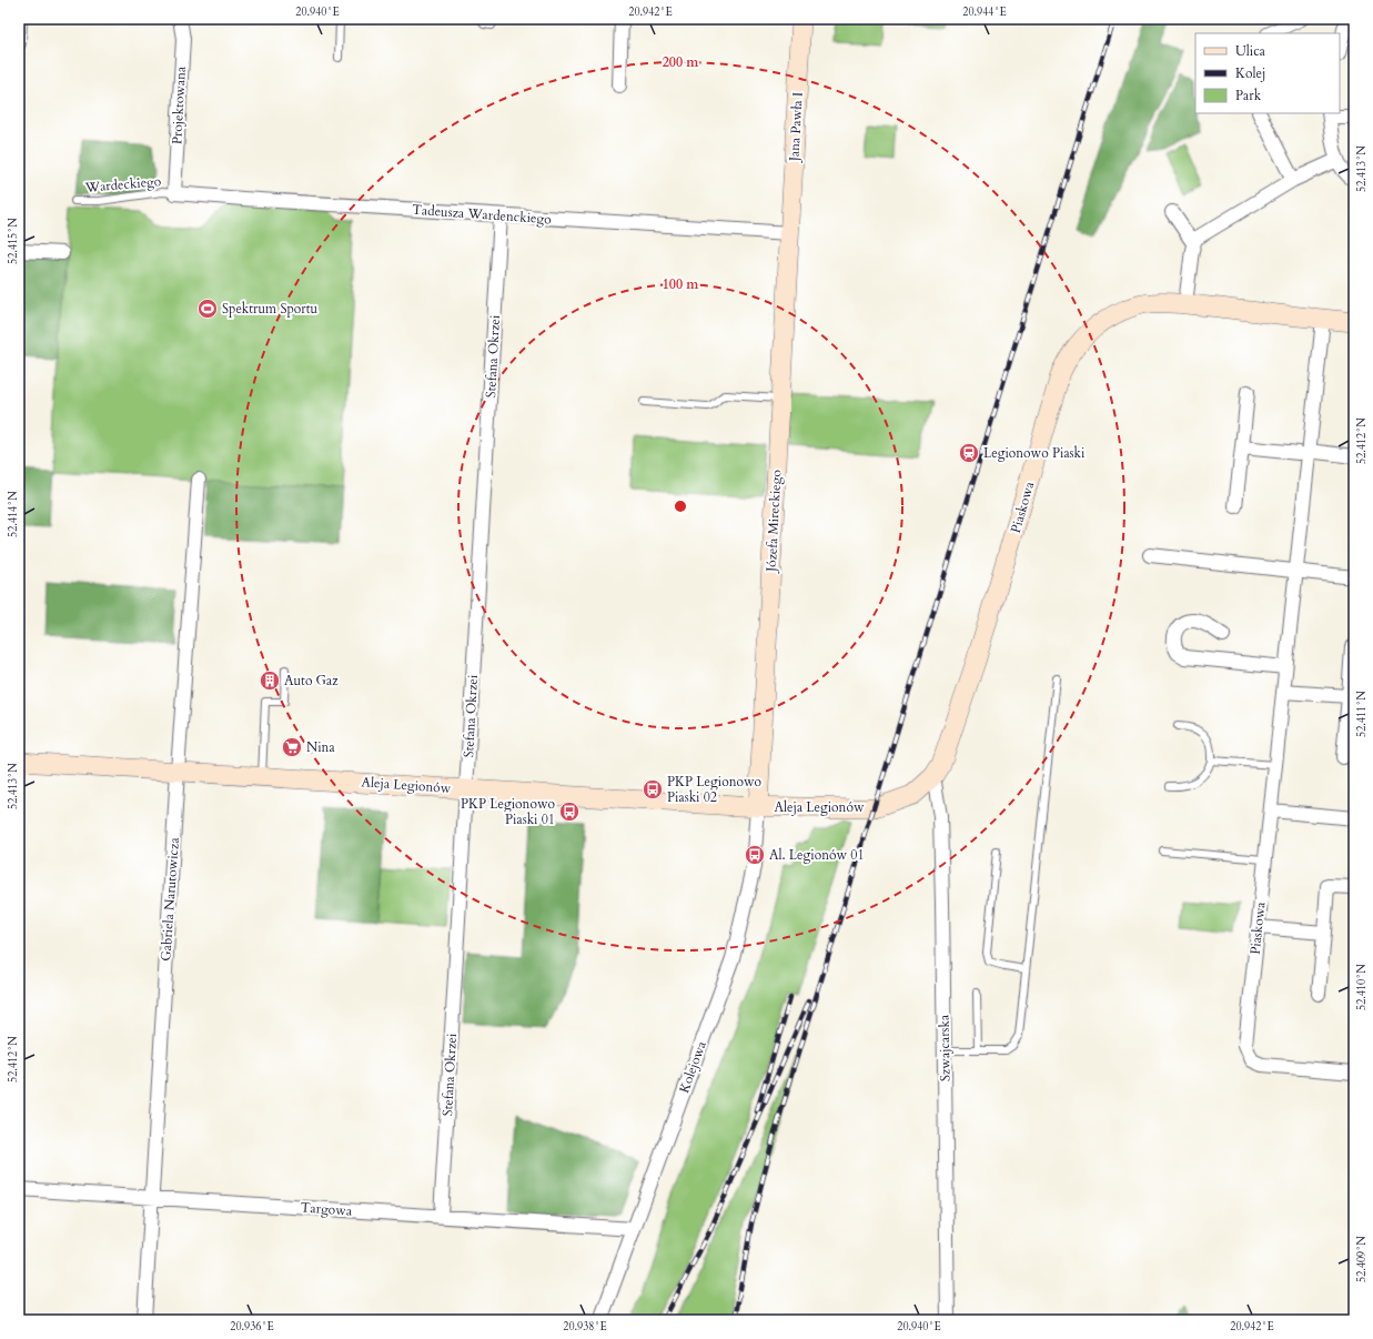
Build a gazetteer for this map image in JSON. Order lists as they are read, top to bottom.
{
  "streets": {
    "street": [
      "Projektowana",
      "Jana Pawła I",
      "Tadeusza Wardenckiego",
      "Stefana Okrzei",
      "Piaskowa",
      "Józefa Mireckiego",
      "Aleja Legionów",
      "Gabriela Narutowicza",
      "Szwajcarska",
      "Kolejowa",
      "Targowa"
    ],
    "lane": ["Wardeckiego"]
  },
  "crossings": [
    ["Projektowana", "Wardeckiego"],
    ["Projektowana", "Tadeusza Wardenckiego"],
    ["Jana Pawła I", "Tadeusza Wardenckiego"],
    ["Jana Pawła I", "Józefa Mireckiego"],
    ["Wardeckiego", "Tadeusza Wardenckiego"],
    ["Tadeusza Wardenckiego", "Stefana Okrzei"],
    ["Tadeusza Wardenckiego", "Józefa Mireckiego"],
    ["Stefana Okrzei", "Aleja Legionów"],
    ["Stefana Okrzei", "Targowa"],
    ["Piaskowa", "Aleja Legionów"],
    ["Piaskowa", "Szwajcarska"],
    ["Józefa Mireckiego", "Aleja Legionów"],
    ["Józefa Mireckiego", "Kolejowa"],
    ["Aleja Legionów", "Gabriela Narutowicza"],
    ["Aleja Legionów", "Kolejowa"],
    ["Gabriela Narutowicza", "Targowa"],
    ["Kolejowa", "Targowa"]
  ],
  "places": {
    "sports": ["Spektrum Sportu"],
    "station": ["Legionowo Piaski"],
    "building": ["Auto Gaz"],
    "supermarket": ["Nina"],
    "bus stop": ["PKP Legionowo Piaski 02", "PKP Legionowo Piaski 01", "Al. Legionów 01"]
  },
  "legend": ["Ulica", "Kolej", "Park"],
  "coordinates": [
    "20.940°E",
    "20.942°E",
    "20.944°E",
    "52.413°N",
    "52.415°N",
    "52.412°N",
    "52.414°N",
    "52.411°N",
    "52.410°N",
    "52.409°N",
    "20.936°E",
    "20.938°E"
  ],
  "rings": ["200 m", "100 m"]
}
